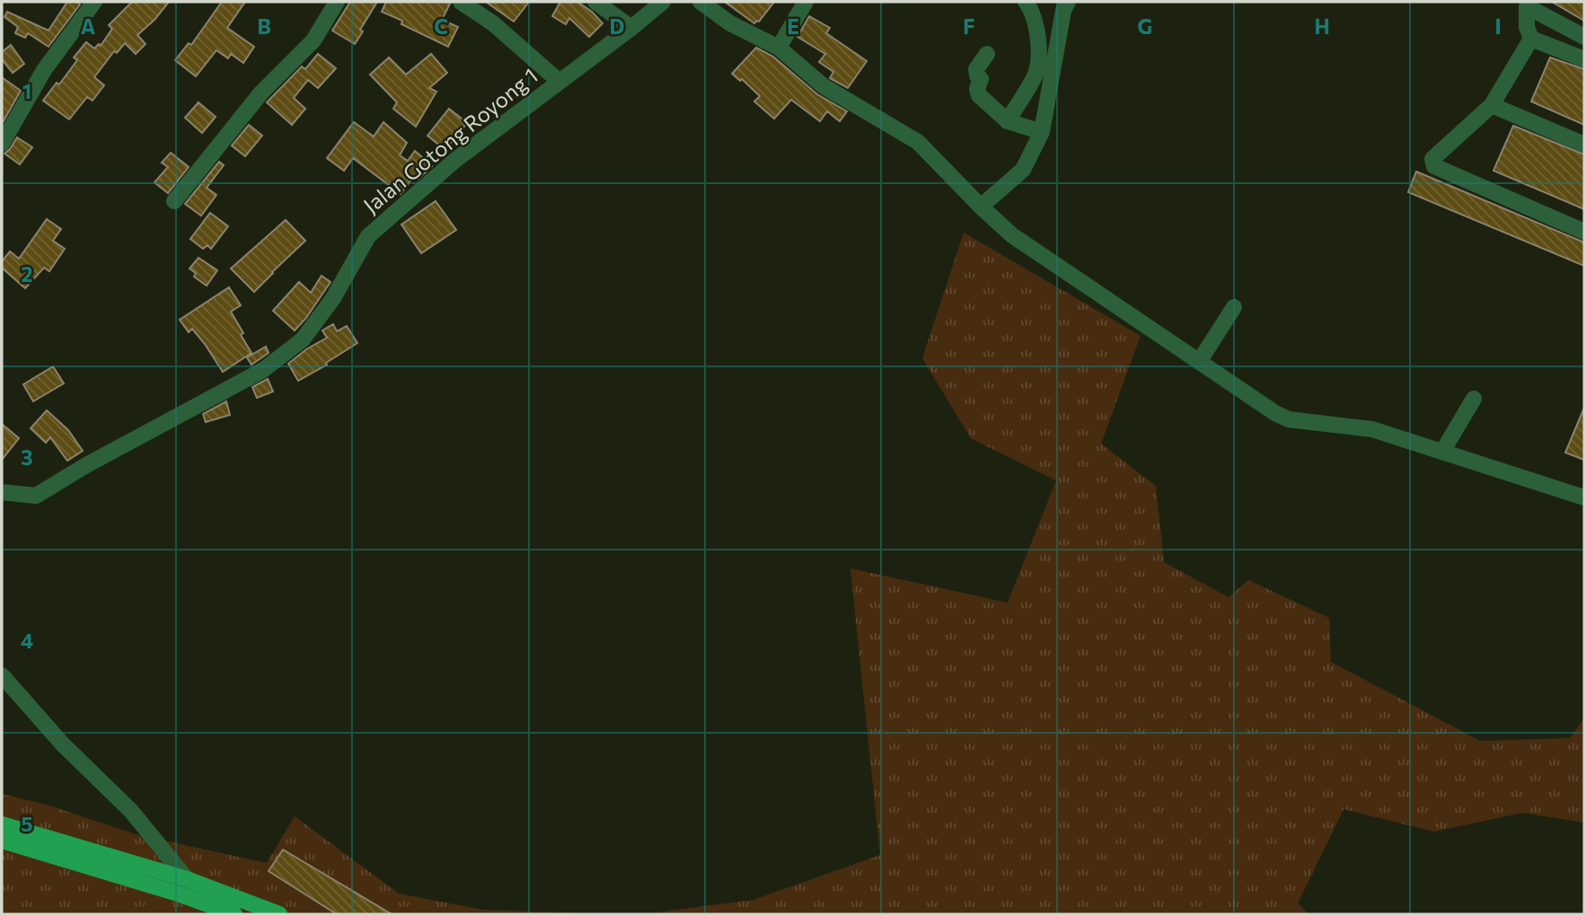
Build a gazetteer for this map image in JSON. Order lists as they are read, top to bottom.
{
  "streets": {
    "street": ["Jalan Gotong Royong 1"]
  },
  "grid": {
    "columns": [
      "A",
      "B",
      "C",
      "D",
      "E",
      "F",
      "G",
      "H",
      "I"
    ],
    "rows": [
      "1",
      "2",
      "3",
      "4",
      "5"
    ]
  }
}
